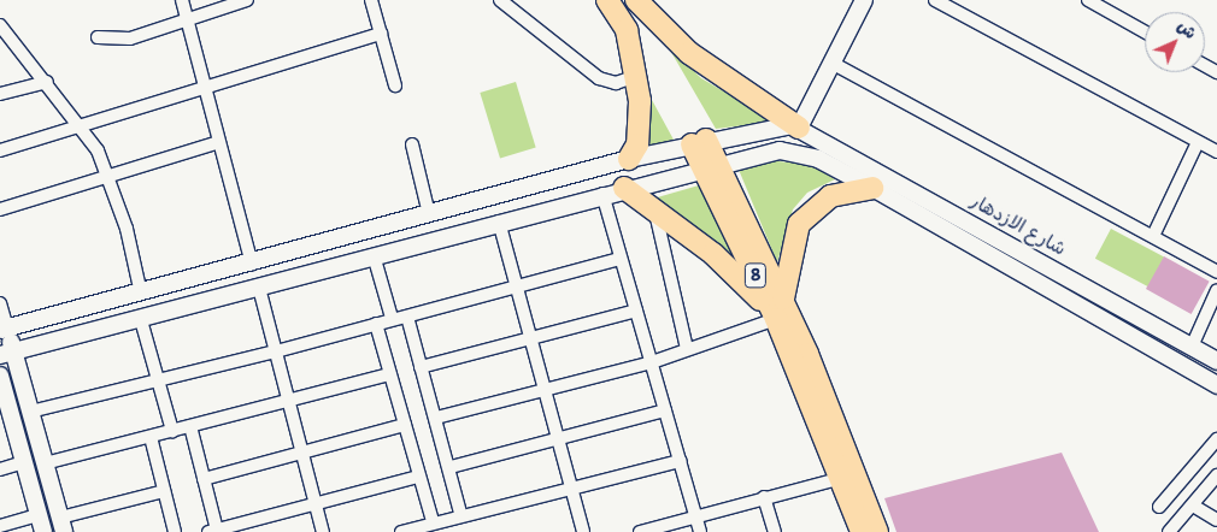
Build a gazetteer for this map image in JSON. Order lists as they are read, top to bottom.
{
  "streets": {
    "highway": ["8"],
    "street": ["شارع الازدهار"]
  },
  "crossings": [
    ["شارع الازدهار", "8"]
  ],
  "north": "top right"
}
